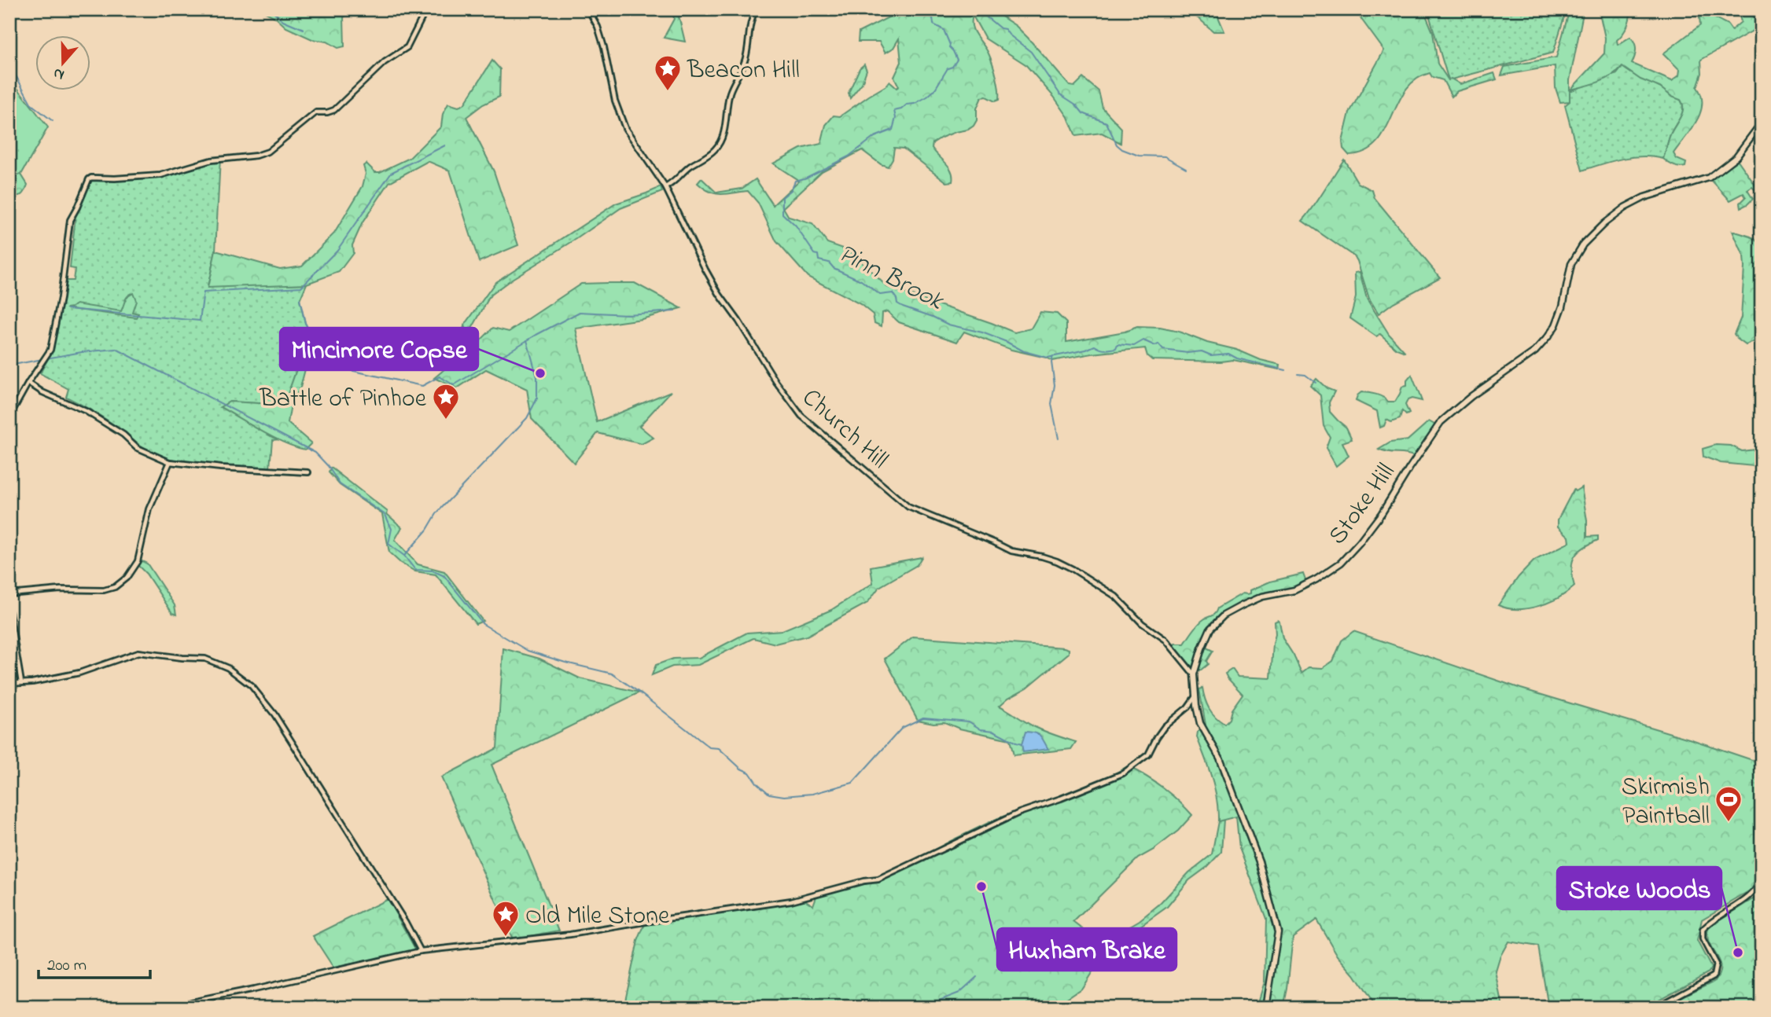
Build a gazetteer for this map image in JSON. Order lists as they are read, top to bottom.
{
  "streets": {
    "street": ["Church Hill", "Stoke Hill"]
  },
  "crossings": [
    ["Church Hill", "Stoke Hill"]
  ],
  "water": ["Pinn Brook"],
  "places": {
    "place": ["Beacon Hill", "Battle of Pinhoe", "Old Mile Stone"],
    "other": ["Mincimore Copse", "Huxham Brake", "Stoke Woods"],
    "sports": ["Skirmish Paintball"]
  },
  "scale_bar": "200 m",
  "north": "bottom"
}
